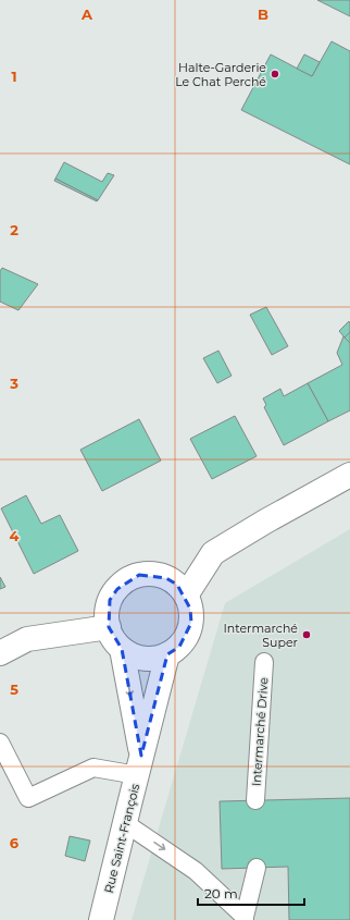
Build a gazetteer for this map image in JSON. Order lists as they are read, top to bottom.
{
  "streets": {
    "main road": ["Rue Saint-François"],
    "lane": ["Intermarché Drive"]
  },
  "places": ["Halte-Garderie Le Chat Perché", "Intermarché Super"],
  "scale_bar": "20 m",
  "grid": {
    "columns": ["A", "B"],
    "rows": [
      "1",
      "2",
      "3",
      "4",
      "5",
      "6"
    ]
  }
}
